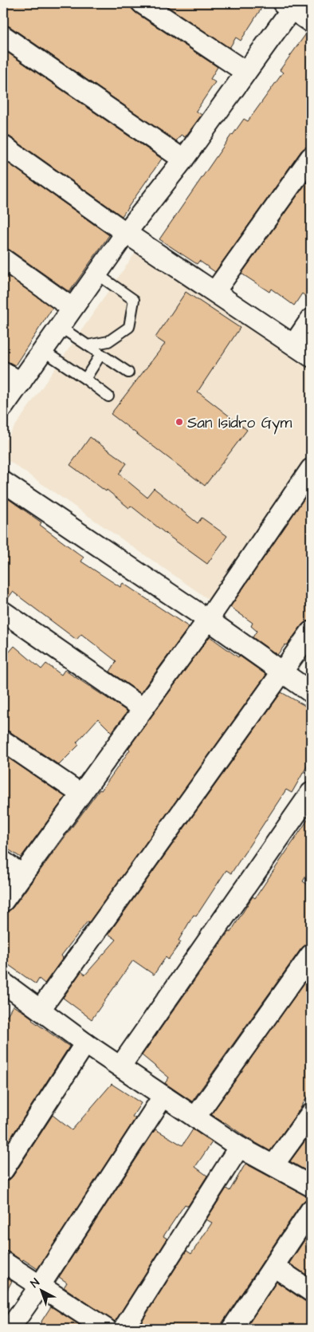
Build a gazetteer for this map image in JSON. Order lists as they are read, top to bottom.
{
  "places": ["San Isidro Gym"],
  "north": "top left"
}
